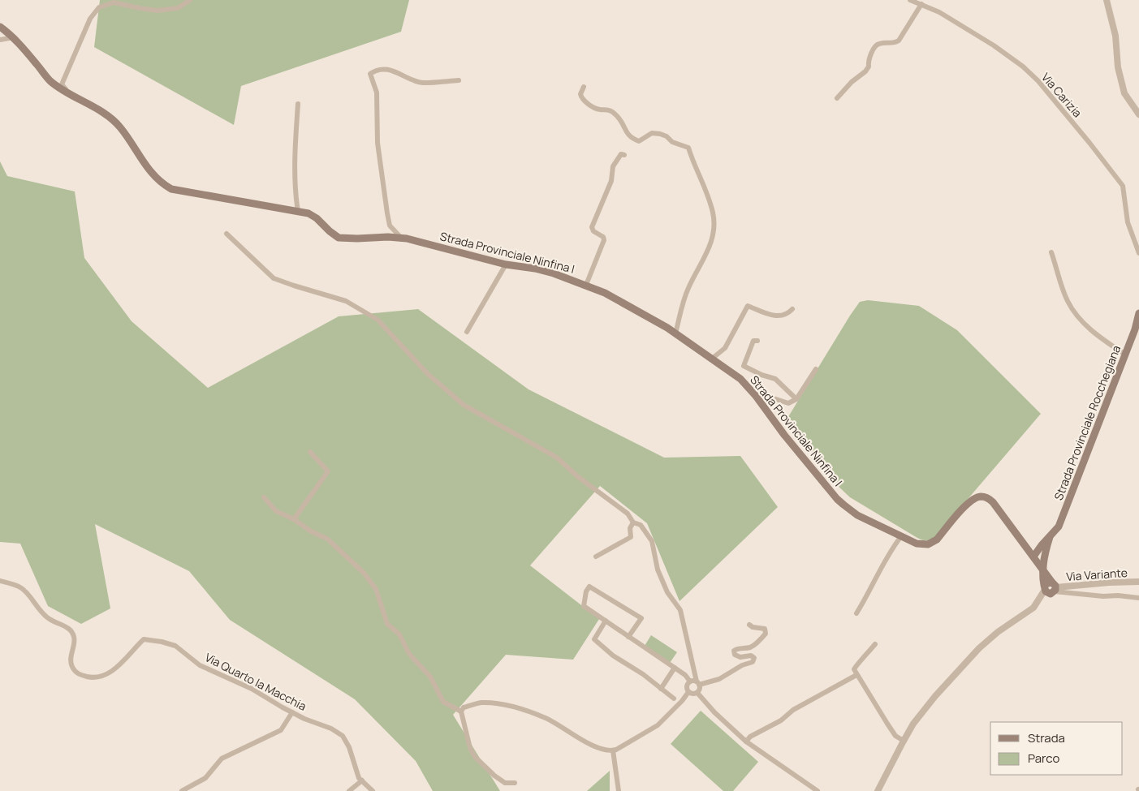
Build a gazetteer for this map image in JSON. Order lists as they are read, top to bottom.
{
  "streets": {
    "main road": ["Strada Provinciale Ninfina I", "Strada Provinciale Rocchegiana"],
    "street": ["Via Carizia", "Via Variante", "Via Quarto la Macchia"]
  },
  "crossings": [
    ["Strada Provinciale Ninfina I", "Strada Provinciale Rocchegiana"]
  ],
  "legend": ["Strada", "Parco"]
}
